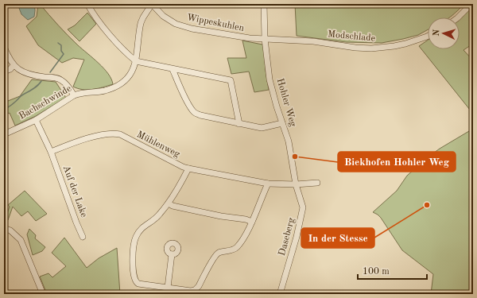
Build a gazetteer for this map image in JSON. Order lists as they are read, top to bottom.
{
  "streets": {
    "street": [
      "Wippeskuhlen",
      "Modschlade",
      "Bachschwinde",
      "Hohler Weg",
      "Mühlenweg",
      "Auf der Lake",
      "Daseberg"
    ]
  },
  "crossings": [
    ["Wippeskuhlen", "Modschlade"],
    ["Wippeskuhlen", "Bachschwinde"],
    ["Wippeskuhlen", "Hohler Weg"],
    ["Modschlade", "Hohler Weg"],
    ["Hohler Weg", "Mühlenweg"],
    ["Hohler Weg", "Daseberg"],
    ["Mühlenweg", "Auf der Lake"],
    ["Mühlenweg", "Daseberg"]
  ],
  "places": ["Biekhofen Hohler Weg", "In der Stesse"],
  "scale_bar": "100 m",
  "north": "left"
}
